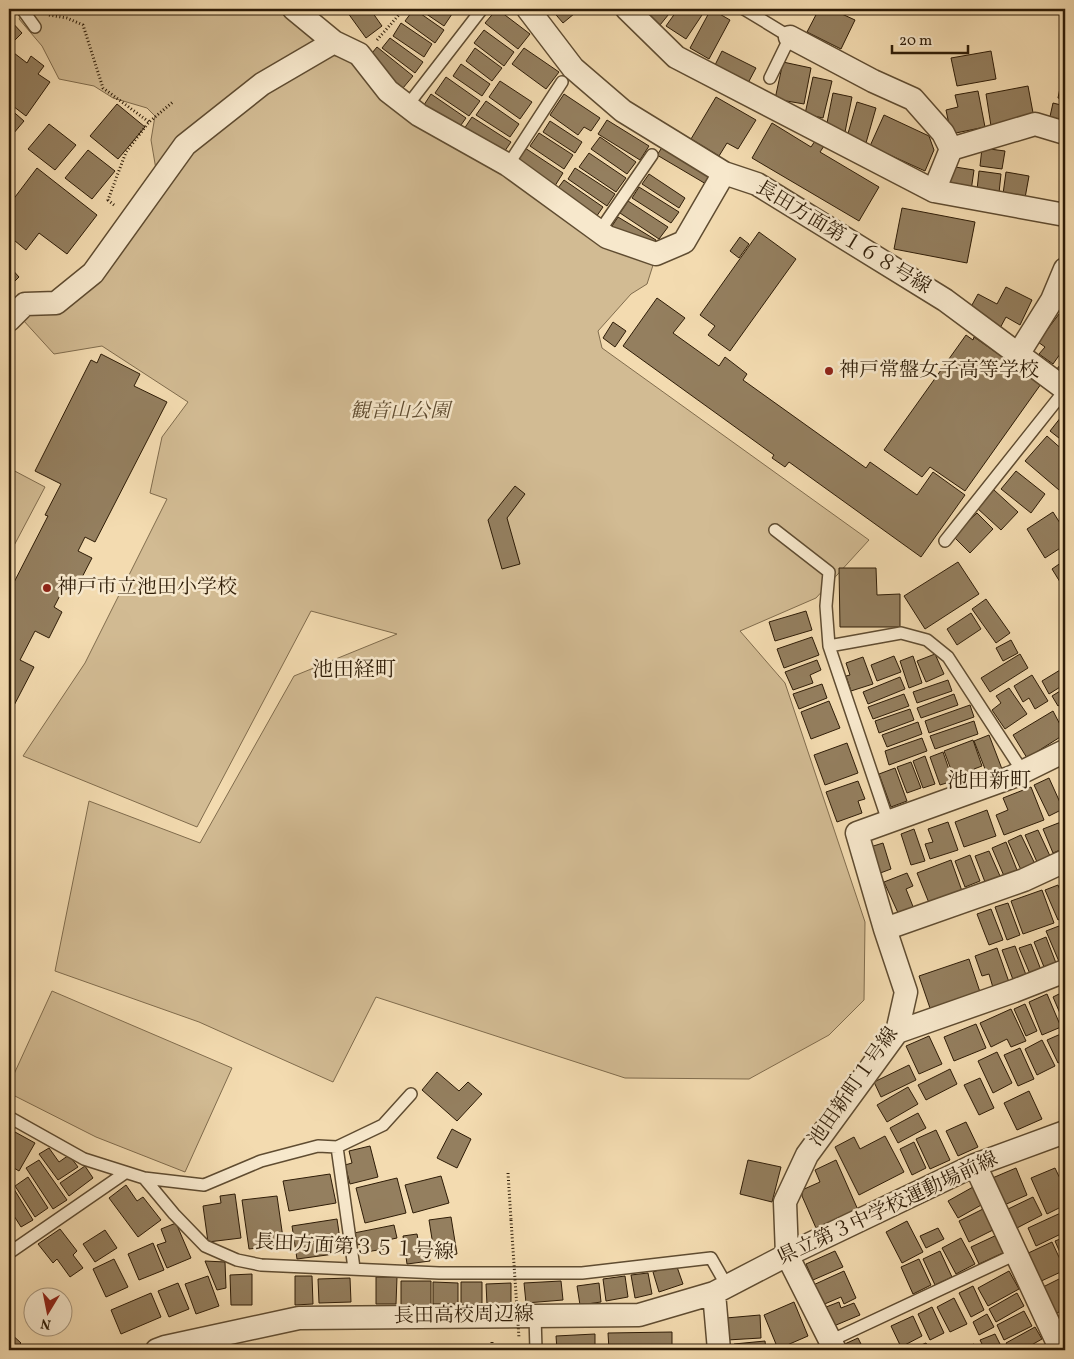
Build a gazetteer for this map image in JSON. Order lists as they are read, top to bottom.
{
  "streets": {
    "street": [
      "長田方面第１６８号線",
      "池田新町１号線",
      "県立第３中学校運動場前線",
      "長田高校周辺線"
    ],
    "lane": ["長田方面第３５１号線"]
  },
  "crossings": [
    ["池田新町１号線", "県立第３中学校運動場前線"],
    ["県立第３中学校運動場前線", "長田方面第３５１号線"],
    ["県立第３中学校運動場前線", "長田高校周辺線"],
    ["長田方面第３５１号線", "長田高校周辺線"]
  ],
  "districts": ["池田経町", "池田新町"],
  "parks": ["観音山公園"],
  "places": ["神戸常盤女子高等学校", "神戸市立池田小学校"],
  "scale_bar": "20 m",
  "north": "bottom"
}
